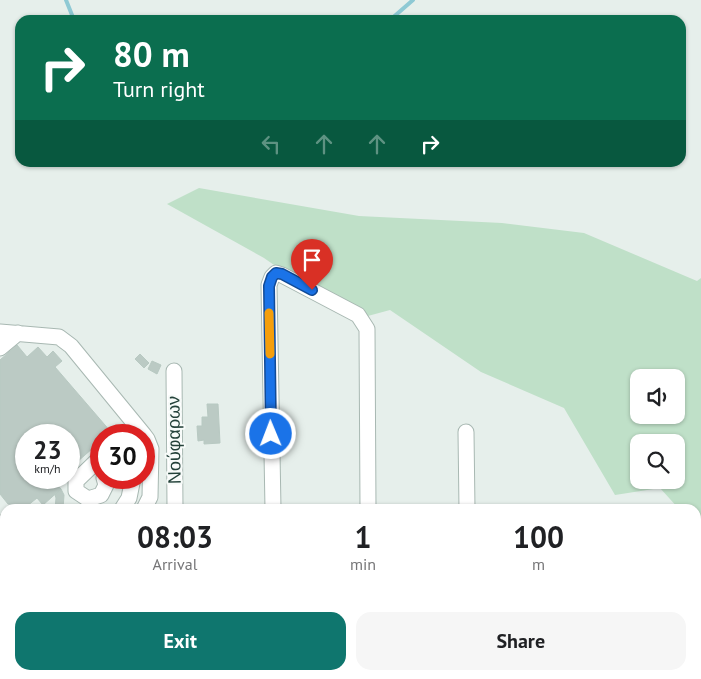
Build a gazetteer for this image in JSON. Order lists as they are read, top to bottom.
{
  "streets": {
    "street": ["Νούφαρων"]
  },
  "page": {
    "turn": ["80 m", "Turn right"],
    "speed": "23 km/h",
    "limit": "30",
    "eta": [
      "08:03",
      "Arrival",
      "1",
      "min",
      "100",
      "m"
    ],
    "buttons": ["Exit", "Share"]
  }
}
